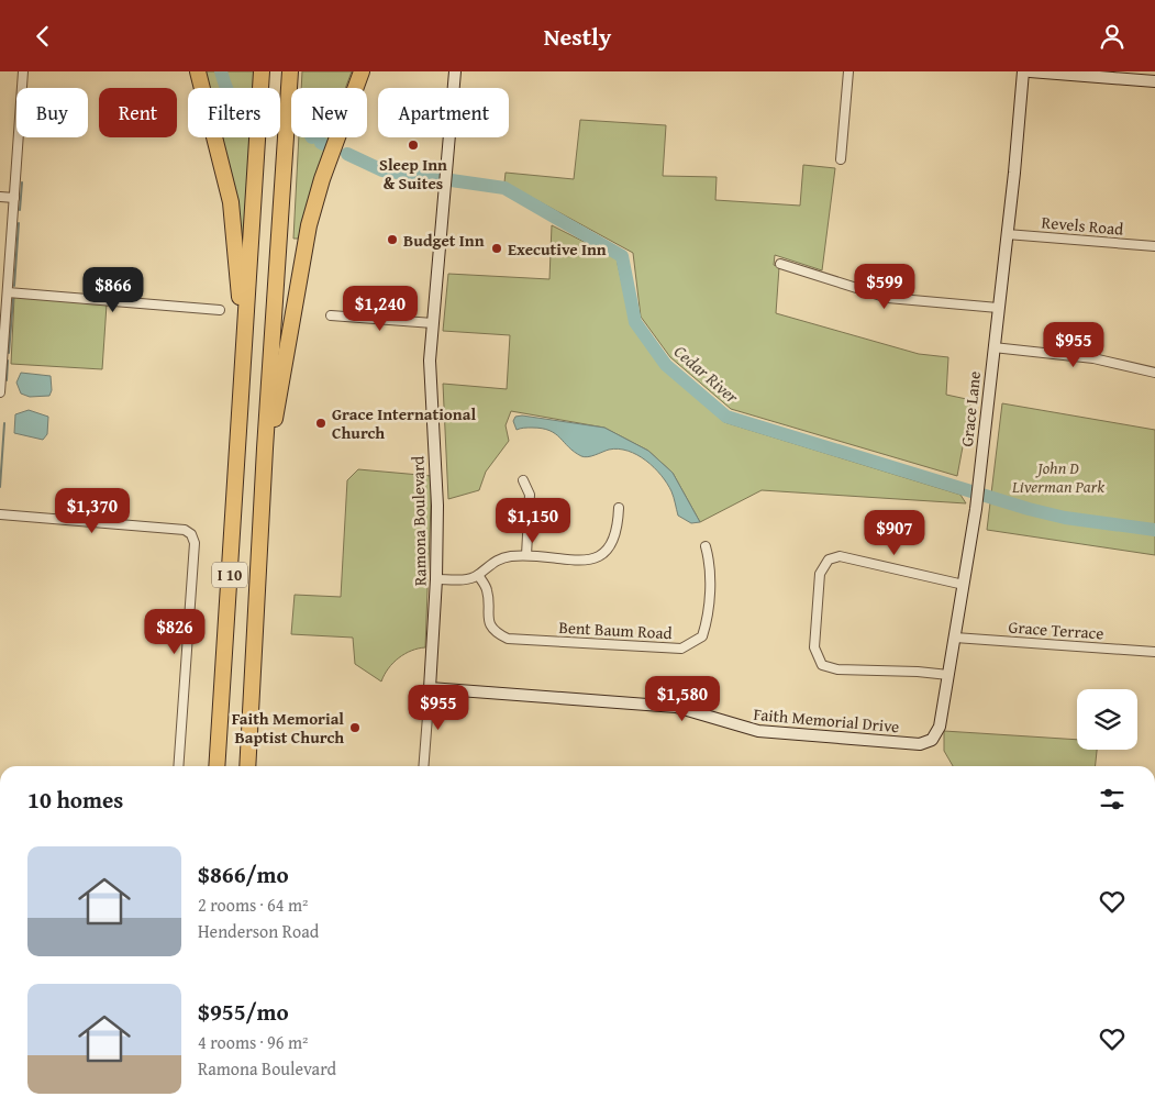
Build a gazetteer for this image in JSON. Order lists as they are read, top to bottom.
{
  "streets": {
    "highway": ["I 10"],
    "street": [
      "Revels Road",
      "Grace Lane",
      "Ramona Boulevard",
      "Bent Baum Road",
      "Grace Terrace",
      "Faith Memorial Drive"
    ]
  },
  "crossings": [
    ["Revels Road", "Grace Lane"],
    ["Grace Lane", "Grace Terrace"],
    ["Grace Lane", "Faith Memorial Drive"],
    ["Ramona Boulevard", "Faith Memorial Drive"]
  ],
  "water": ["Cedar River"],
  "parks": ["John D Liverman Park"],
  "places": [
    "Sleep Inn & Suites",
    "Budget Inn",
    "Executive Inn",
    "Grace International Church",
    "Faith Memorial Baptist Church"
  ],
  "page": {
    "header": "Nestly",
    "chip": [
      "Buy",
      "Rent",
      "Filters",
      "New",
      "Apartment"
    ],
    "price": [
      "$599",
      "$866",
      "$1,240",
      "$955",
      "$1,370",
      "$1,150",
      "$907",
      "$826",
      "$1,580",
      "$955"
    ],
    "heading": "10 homes",
    "list": [
      {
        "name": "$866/mo",
        "note": "2 rooms · 64 m² · Henderson Road"
      },
      {
        "name": "$955/mo",
        "note": "4 rooms · 96 m² · Ramona Boulevard"
      }
    ]
  }
}
